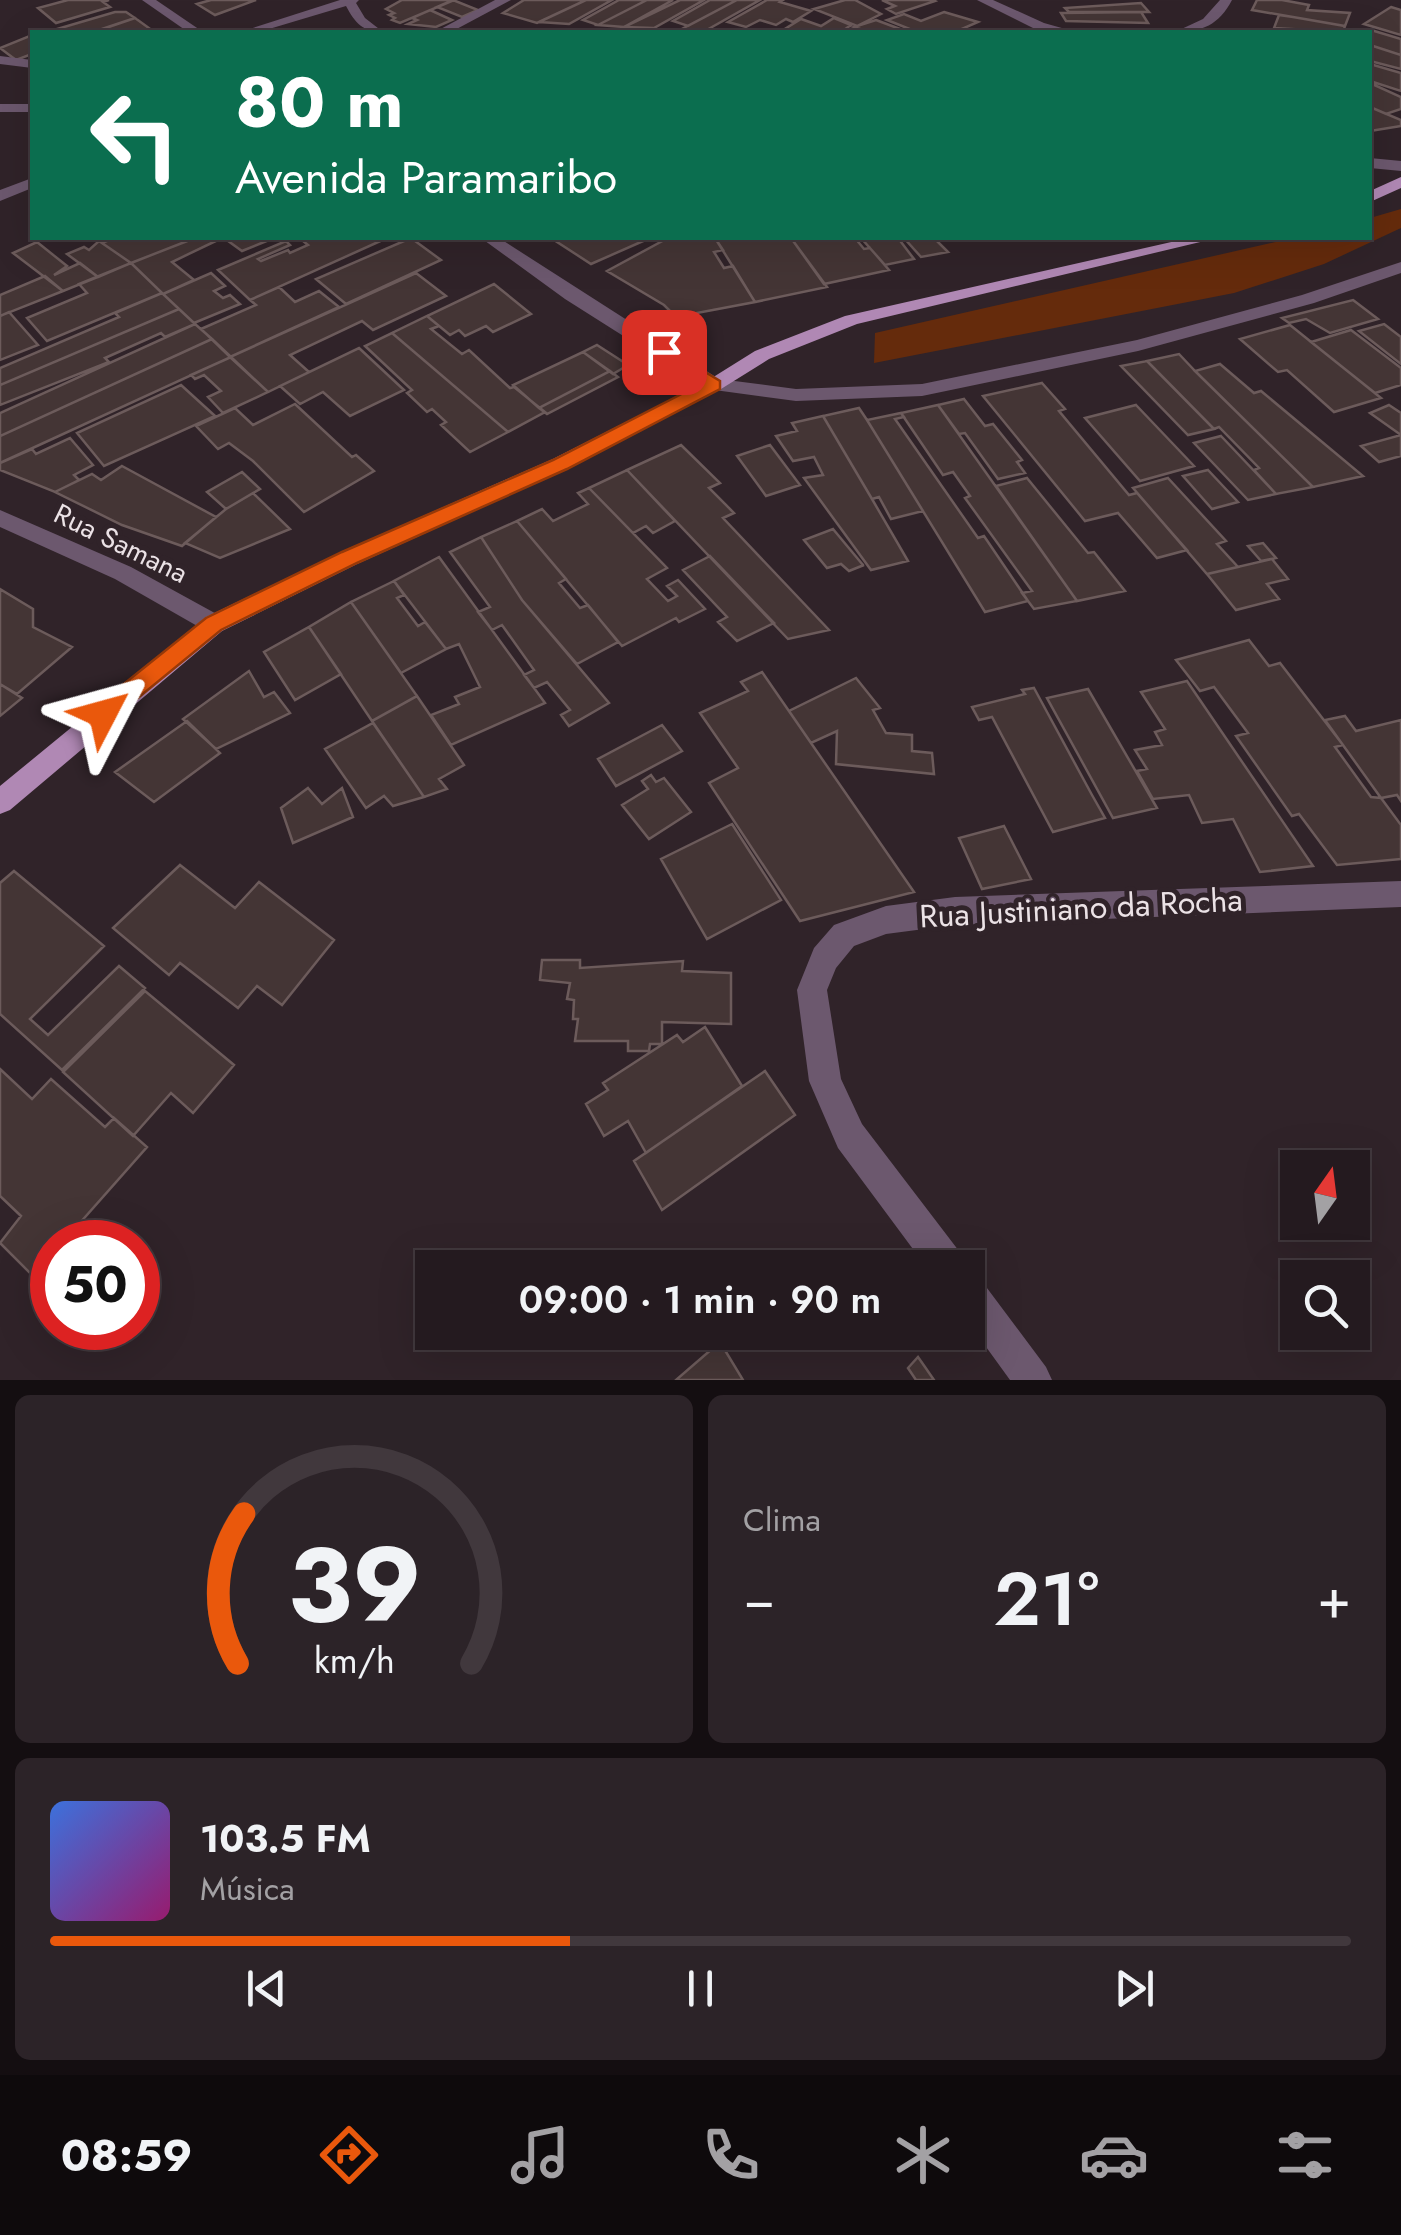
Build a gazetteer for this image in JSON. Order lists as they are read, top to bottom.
{
  "streets": {
    "street": ["Rua Samana", "Rua Justiniano da Rocha"]
  },
  "north": "top",
  "page": {
    "turn": ["80 m", "Avenida Paramaribo"],
    "limit": "50",
    "trip": "09:00 · 1 min · 90 m",
    "tile": "Clima",
    "heat": ["−", "21°", "+"],
    "song": ["103.5 FM", "Música"],
    "tabs": "08:59",
    "gauge": ["39", "km/h"]
  }
}
